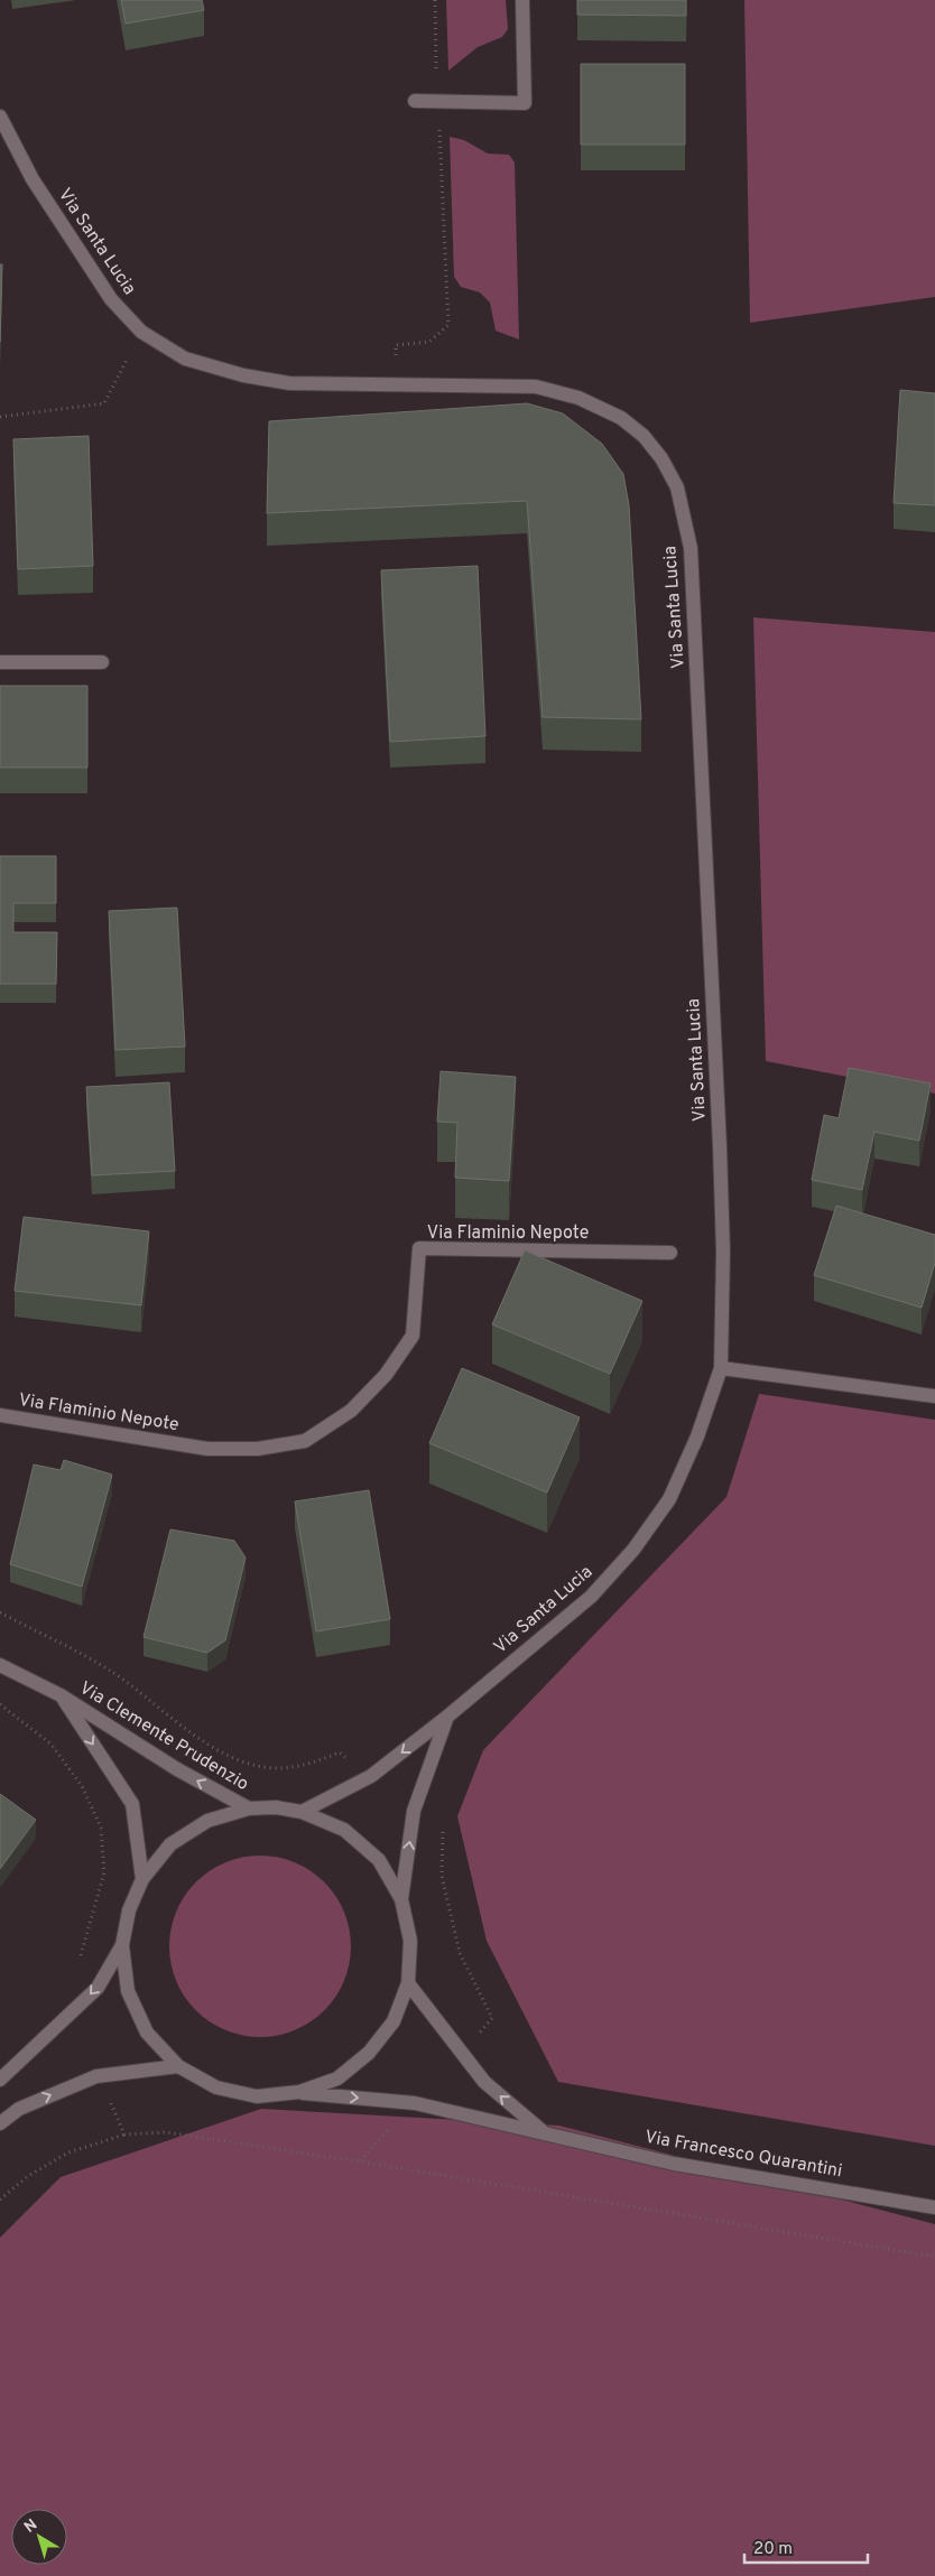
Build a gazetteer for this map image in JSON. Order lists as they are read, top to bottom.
{
  "streets": {
    "street": [
      "Via Santa Lucia",
      "Via Flaminio Nepote",
      "Via Clemente Prudenzio",
      "Via Francesco Quarantini"
    ]
  },
  "scale_bar": "20 m",
  "north": "top left"
}
